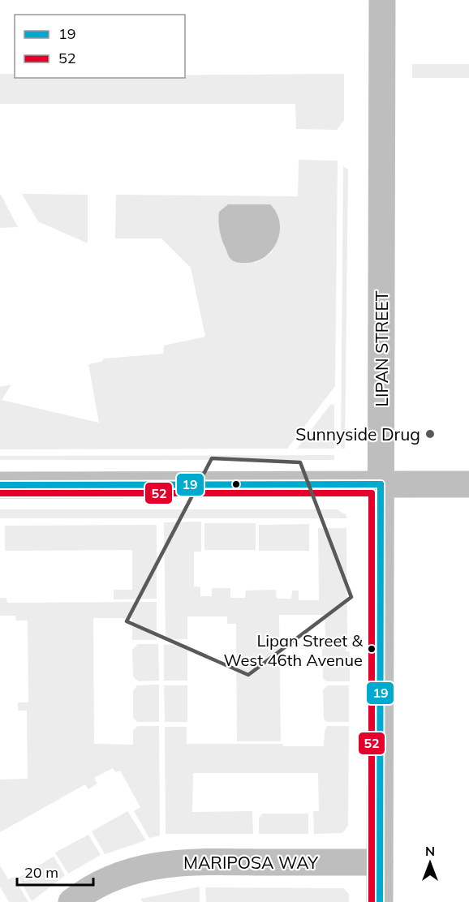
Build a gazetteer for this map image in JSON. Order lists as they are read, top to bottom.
{
  "streets": {
    "street": ["LIPAN STREET", "MARIPOSA WAY"]
  },
  "crossings": [
    ["LIPAN STREET", "MARIPOSA WAY"]
  ],
  "places": ["Sunnyside Drug", "Lipan Street & West 46th Avenue"],
  "lines": ["transit line 19", "transit line 52"],
  "legend": ["19", "52"],
  "scale_bar": "20 m",
  "north": "top"
}
